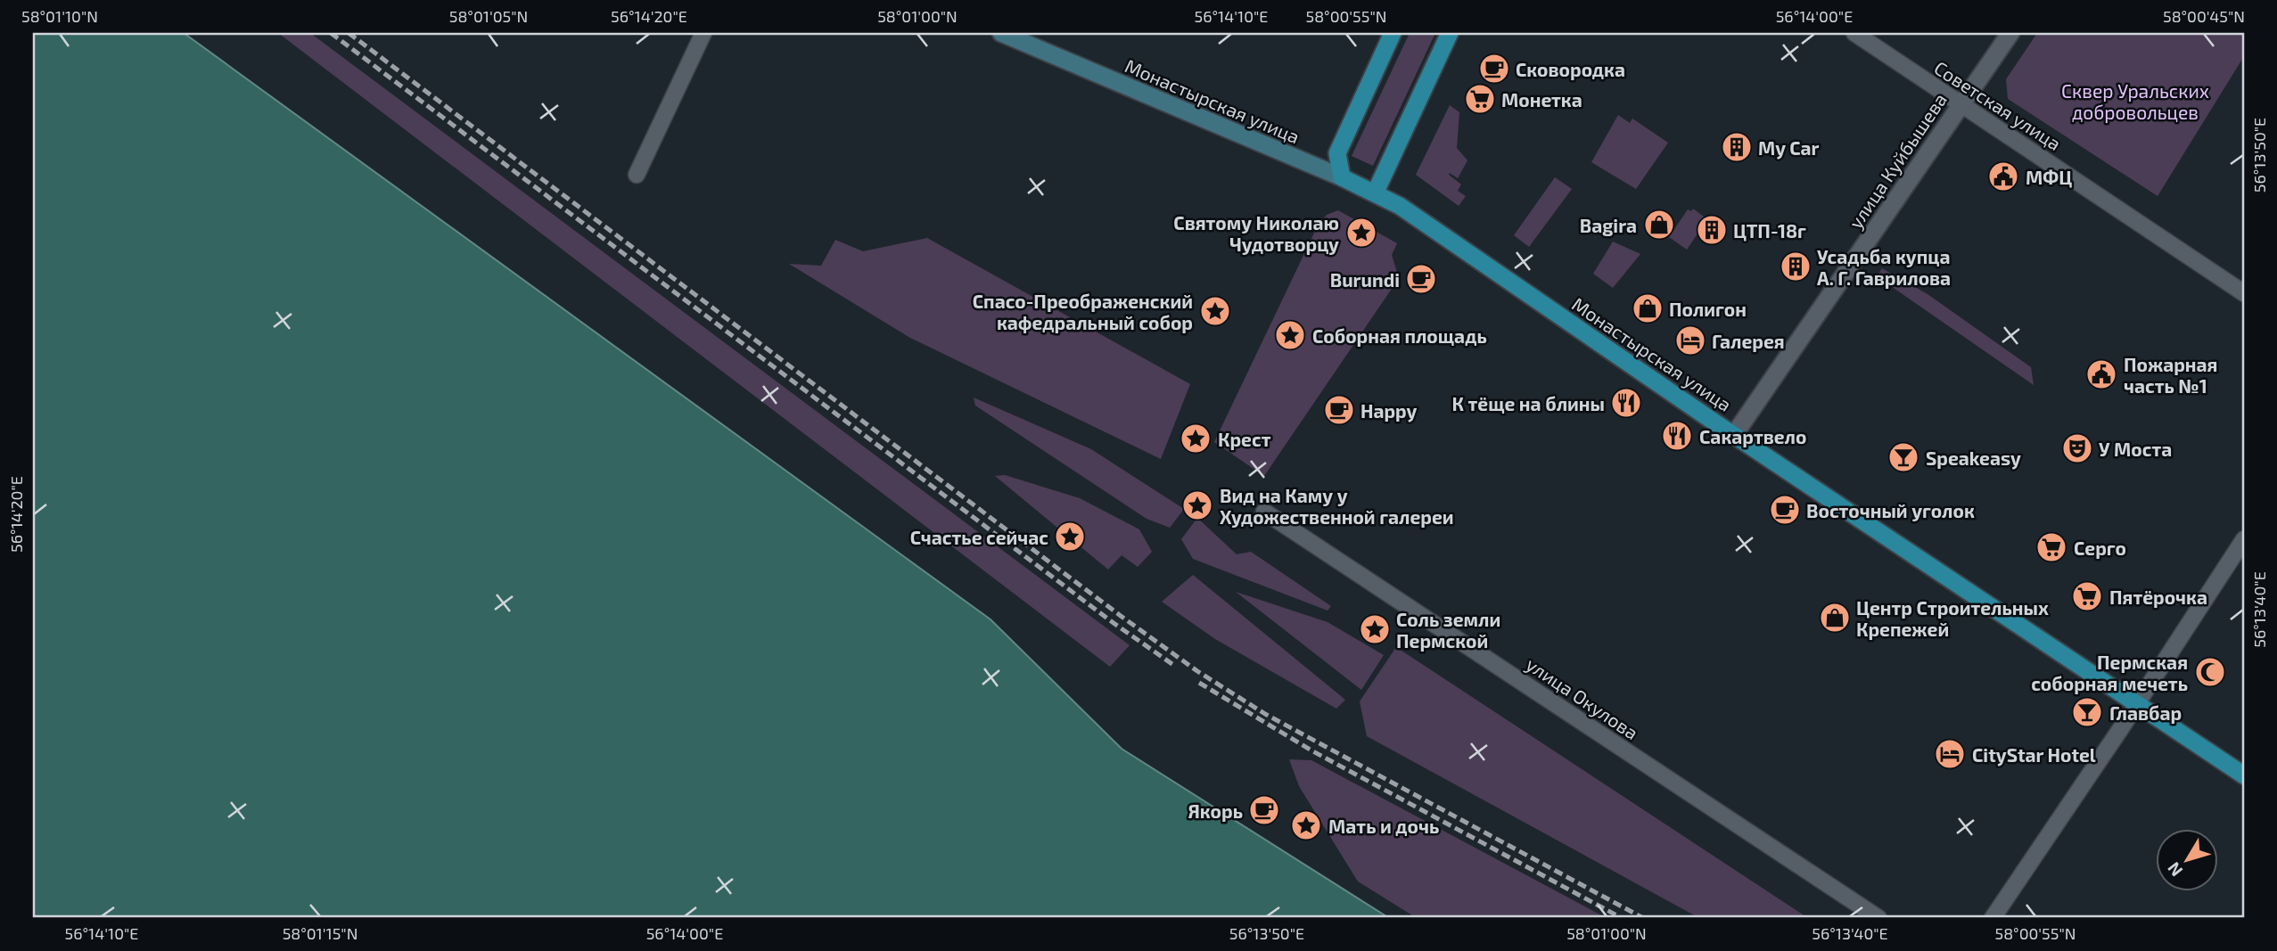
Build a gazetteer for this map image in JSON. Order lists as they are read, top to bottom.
{
  "streets": {
    "main road": ["Монастырская улица"],
    "street": ["Советская улица", "улица Куйбышева", "улица Окулова"]
  },
  "crossings": [
    ["Монастырская улица", "улица Куйбышева"],
    ["Советская улица", "улица Куйбышева"]
  ],
  "parks": ["Сквер Уральских добровольцев"],
  "places": {
    "cafe": [
      "Сковородка",
      "Burundi",
      "Happy",
      "Восточный уголок",
      "Якорь"
    ],
    "supermarket": ["Монетка", "Серго", "Пятёрочка"],
    "building": ["My Car", "ЦТП-18г", "Усадьба купца А. Г. Гаврилова"],
    "public building": ["МФЦ", "Пожарная часть №1"],
    "shop": ["Bagira", "Полигон", "Центр Строительных Крепежей"],
    "place": [
      "Святому Николаю Чудотворцу",
      "Спасо-Преображенский кафедральный собор",
      "Соборная площадь",
      "Крест",
      "Вид на Каму у Художественной галереи",
      "Счастье сейчас",
      "Соль земли Пермской",
      "Мать и дочь"
    ],
    "hotel": ["Галерея", "CityStar Hotel"],
    "restaurant": ["К тёще на блины", "Сакартвело"],
    "theatre": ["У Моста"],
    "bar": ["Speakeasy", "Главбар"],
    "mosque": ["Пермская соборная мечеть"]
  },
  "north": "bottom left",
  "coordinates": [
    "58°01'10\"N",
    "58°01'05\"N",
    "56°14'20\"E",
    "58°01'00\"N",
    "56°14'10\"E",
    "58°00'55\"N",
    "56°14'00\"E",
    "58°00'45\"N",
    "56°13'50\"E",
    "56°13'40\"E",
    "58°01'15\"N"
  ]
}
